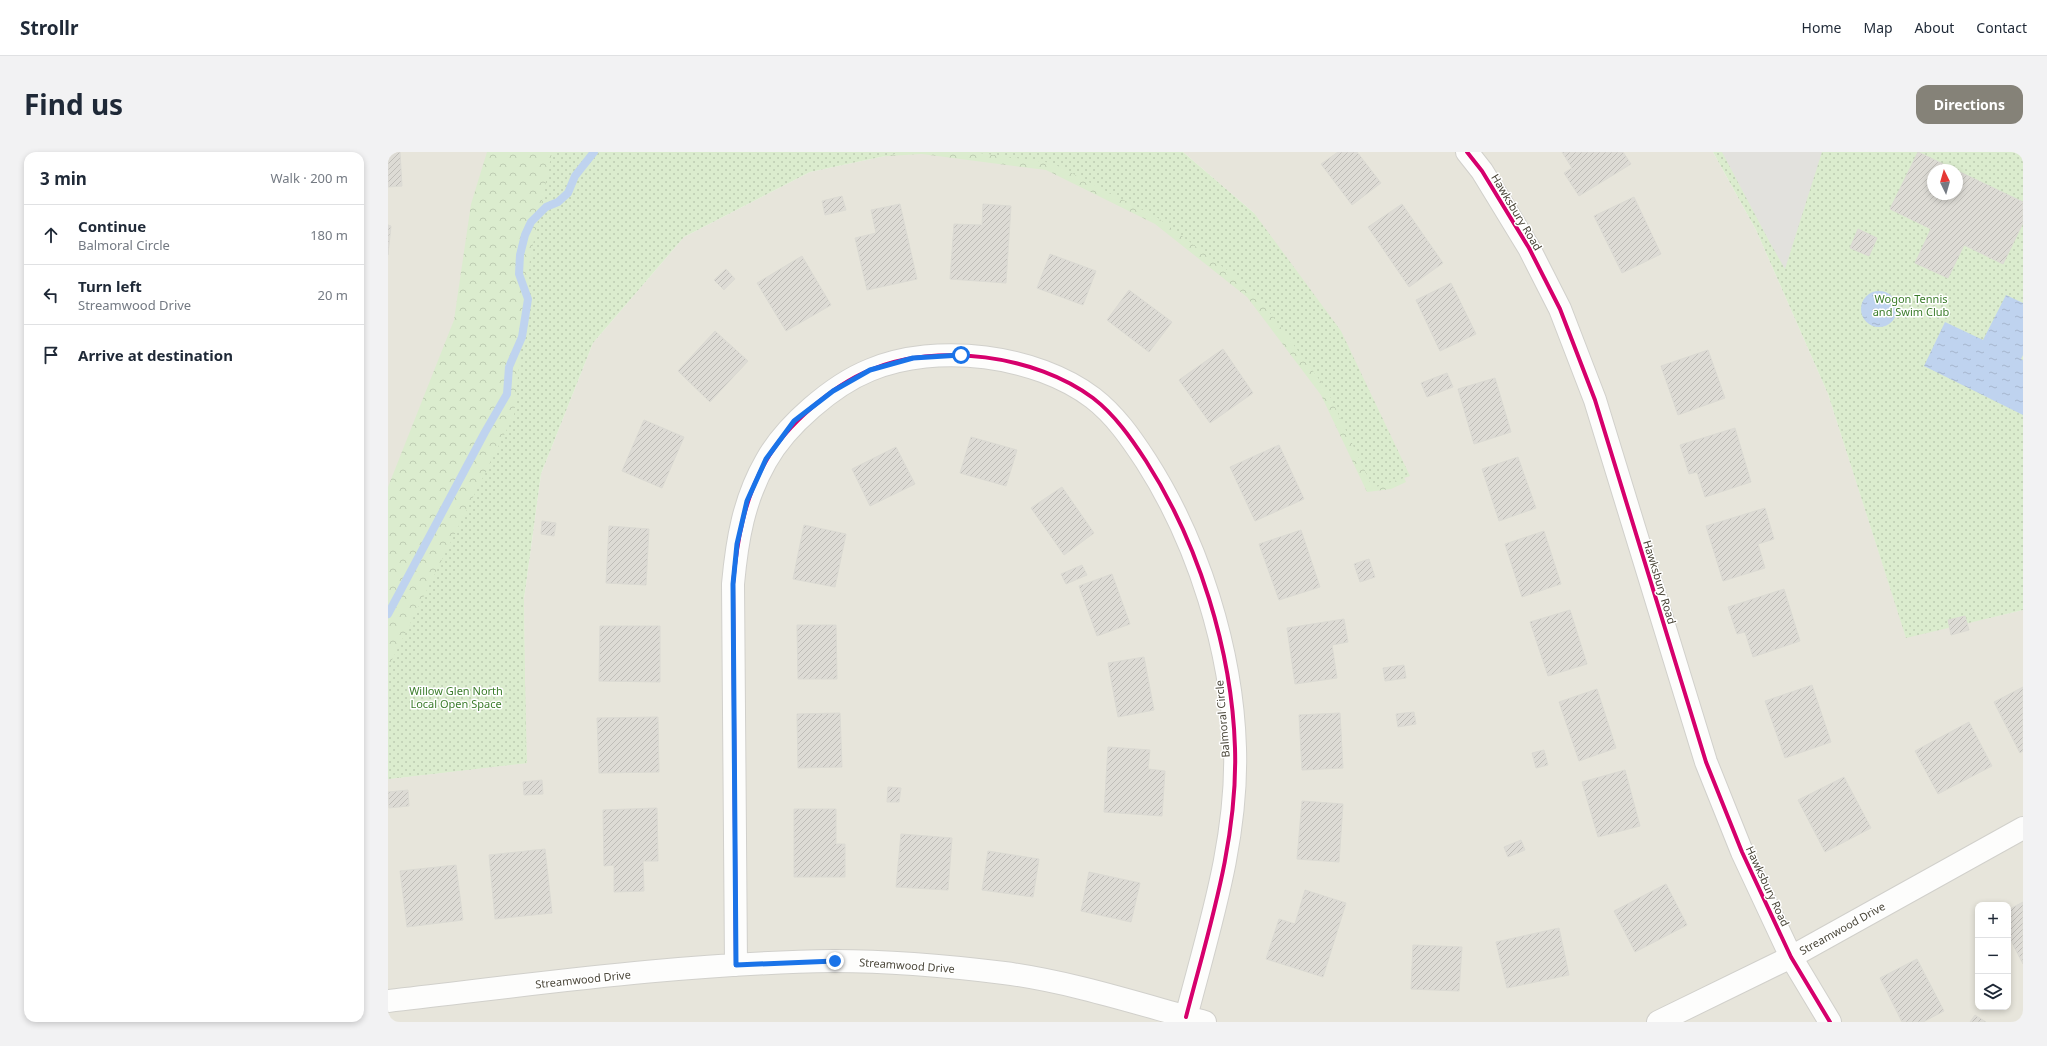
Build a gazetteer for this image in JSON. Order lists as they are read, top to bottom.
{
  "streets": {
    "street": ["Hawksbury Road", "Balmoral Circle", "Streamwood Drive"]
  },
  "crossings": [
    ["Hawksbury Road", "Streamwood Drive"],
    ["Balmoral Circle", "Streamwood Drive"]
  ],
  "parks": ["Wogon Tennis and Swim Club", "Willow Glen North Local Open Space"],
  "north": "top",
  "page": {
    "header": "Strollr",
    "nav": [
      "Home",
      "Map",
      "About",
      "Contact"
    ],
    "title": "Find us",
    "buttons": "Directions",
    "heading": ["3 min", "Walk · 200 m"],
    "list": [
      ["Continue", "Balmoral Circle", "180 m"],
      ["Turn left", "Streamwood Drive", "20 m"],
      "Arrive at destination"
    ],
    "map_buttons": ["+", "−"]
  }
}
